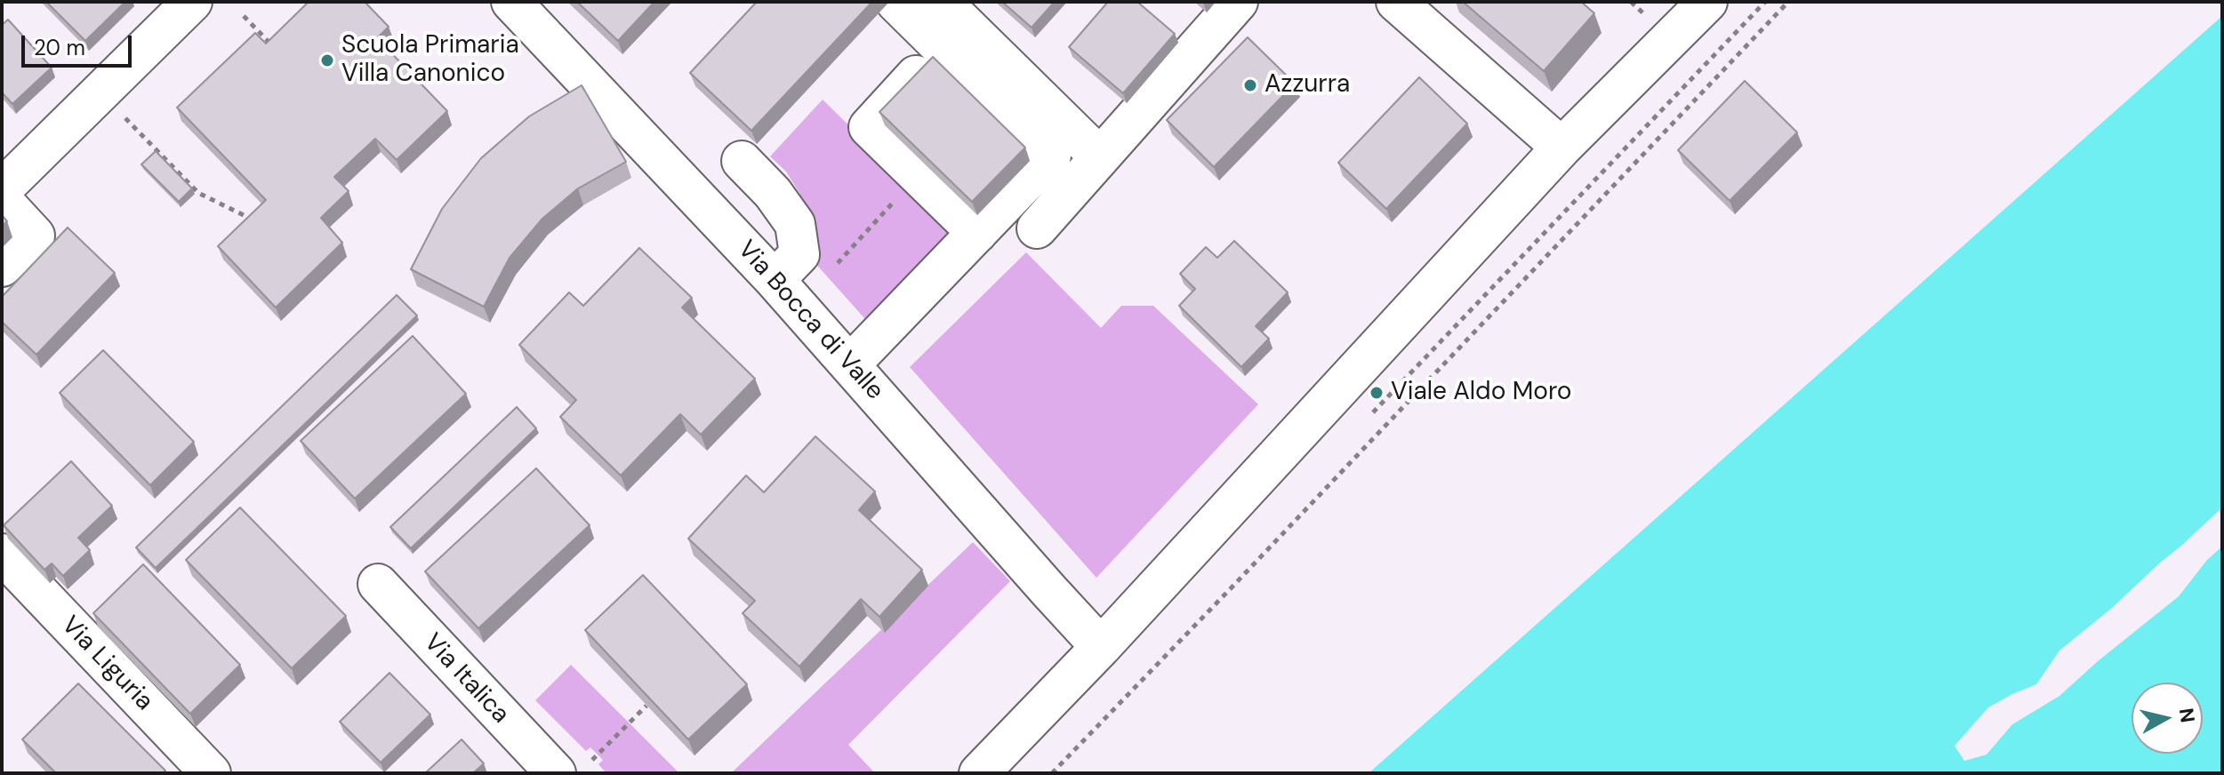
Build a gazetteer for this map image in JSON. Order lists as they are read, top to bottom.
{
  "streets": {
    "street": ["Via Bocca di Valle", "Via Liguria", "Via Italica"]
  },
  "places": ["Scuola Primaria Villa Canonico", "Azzurra", "Viale Aldo Moro"],
  "scale_bar": "20 m",
  "north": "right"
}
